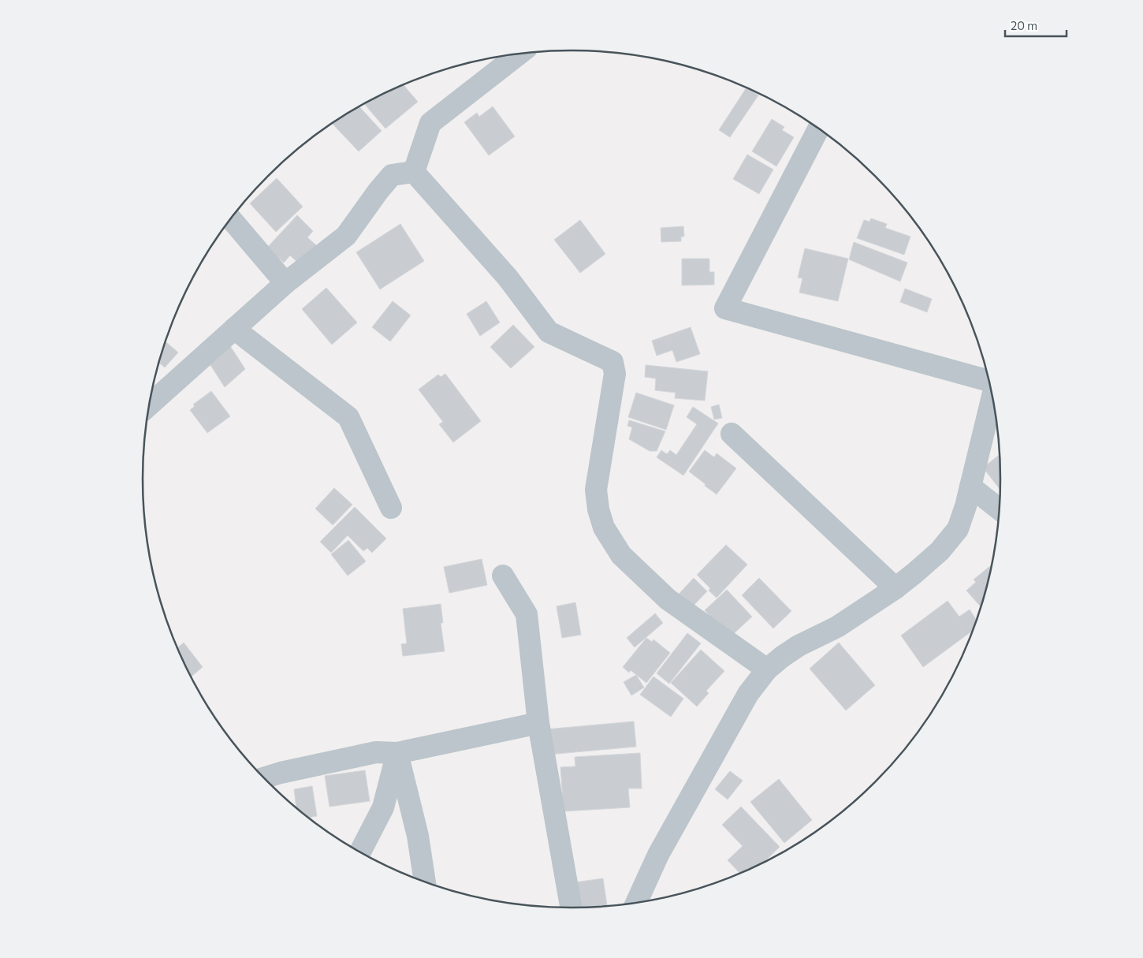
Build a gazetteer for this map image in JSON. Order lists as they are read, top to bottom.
{
  "scale_bar": "20 m"
}
